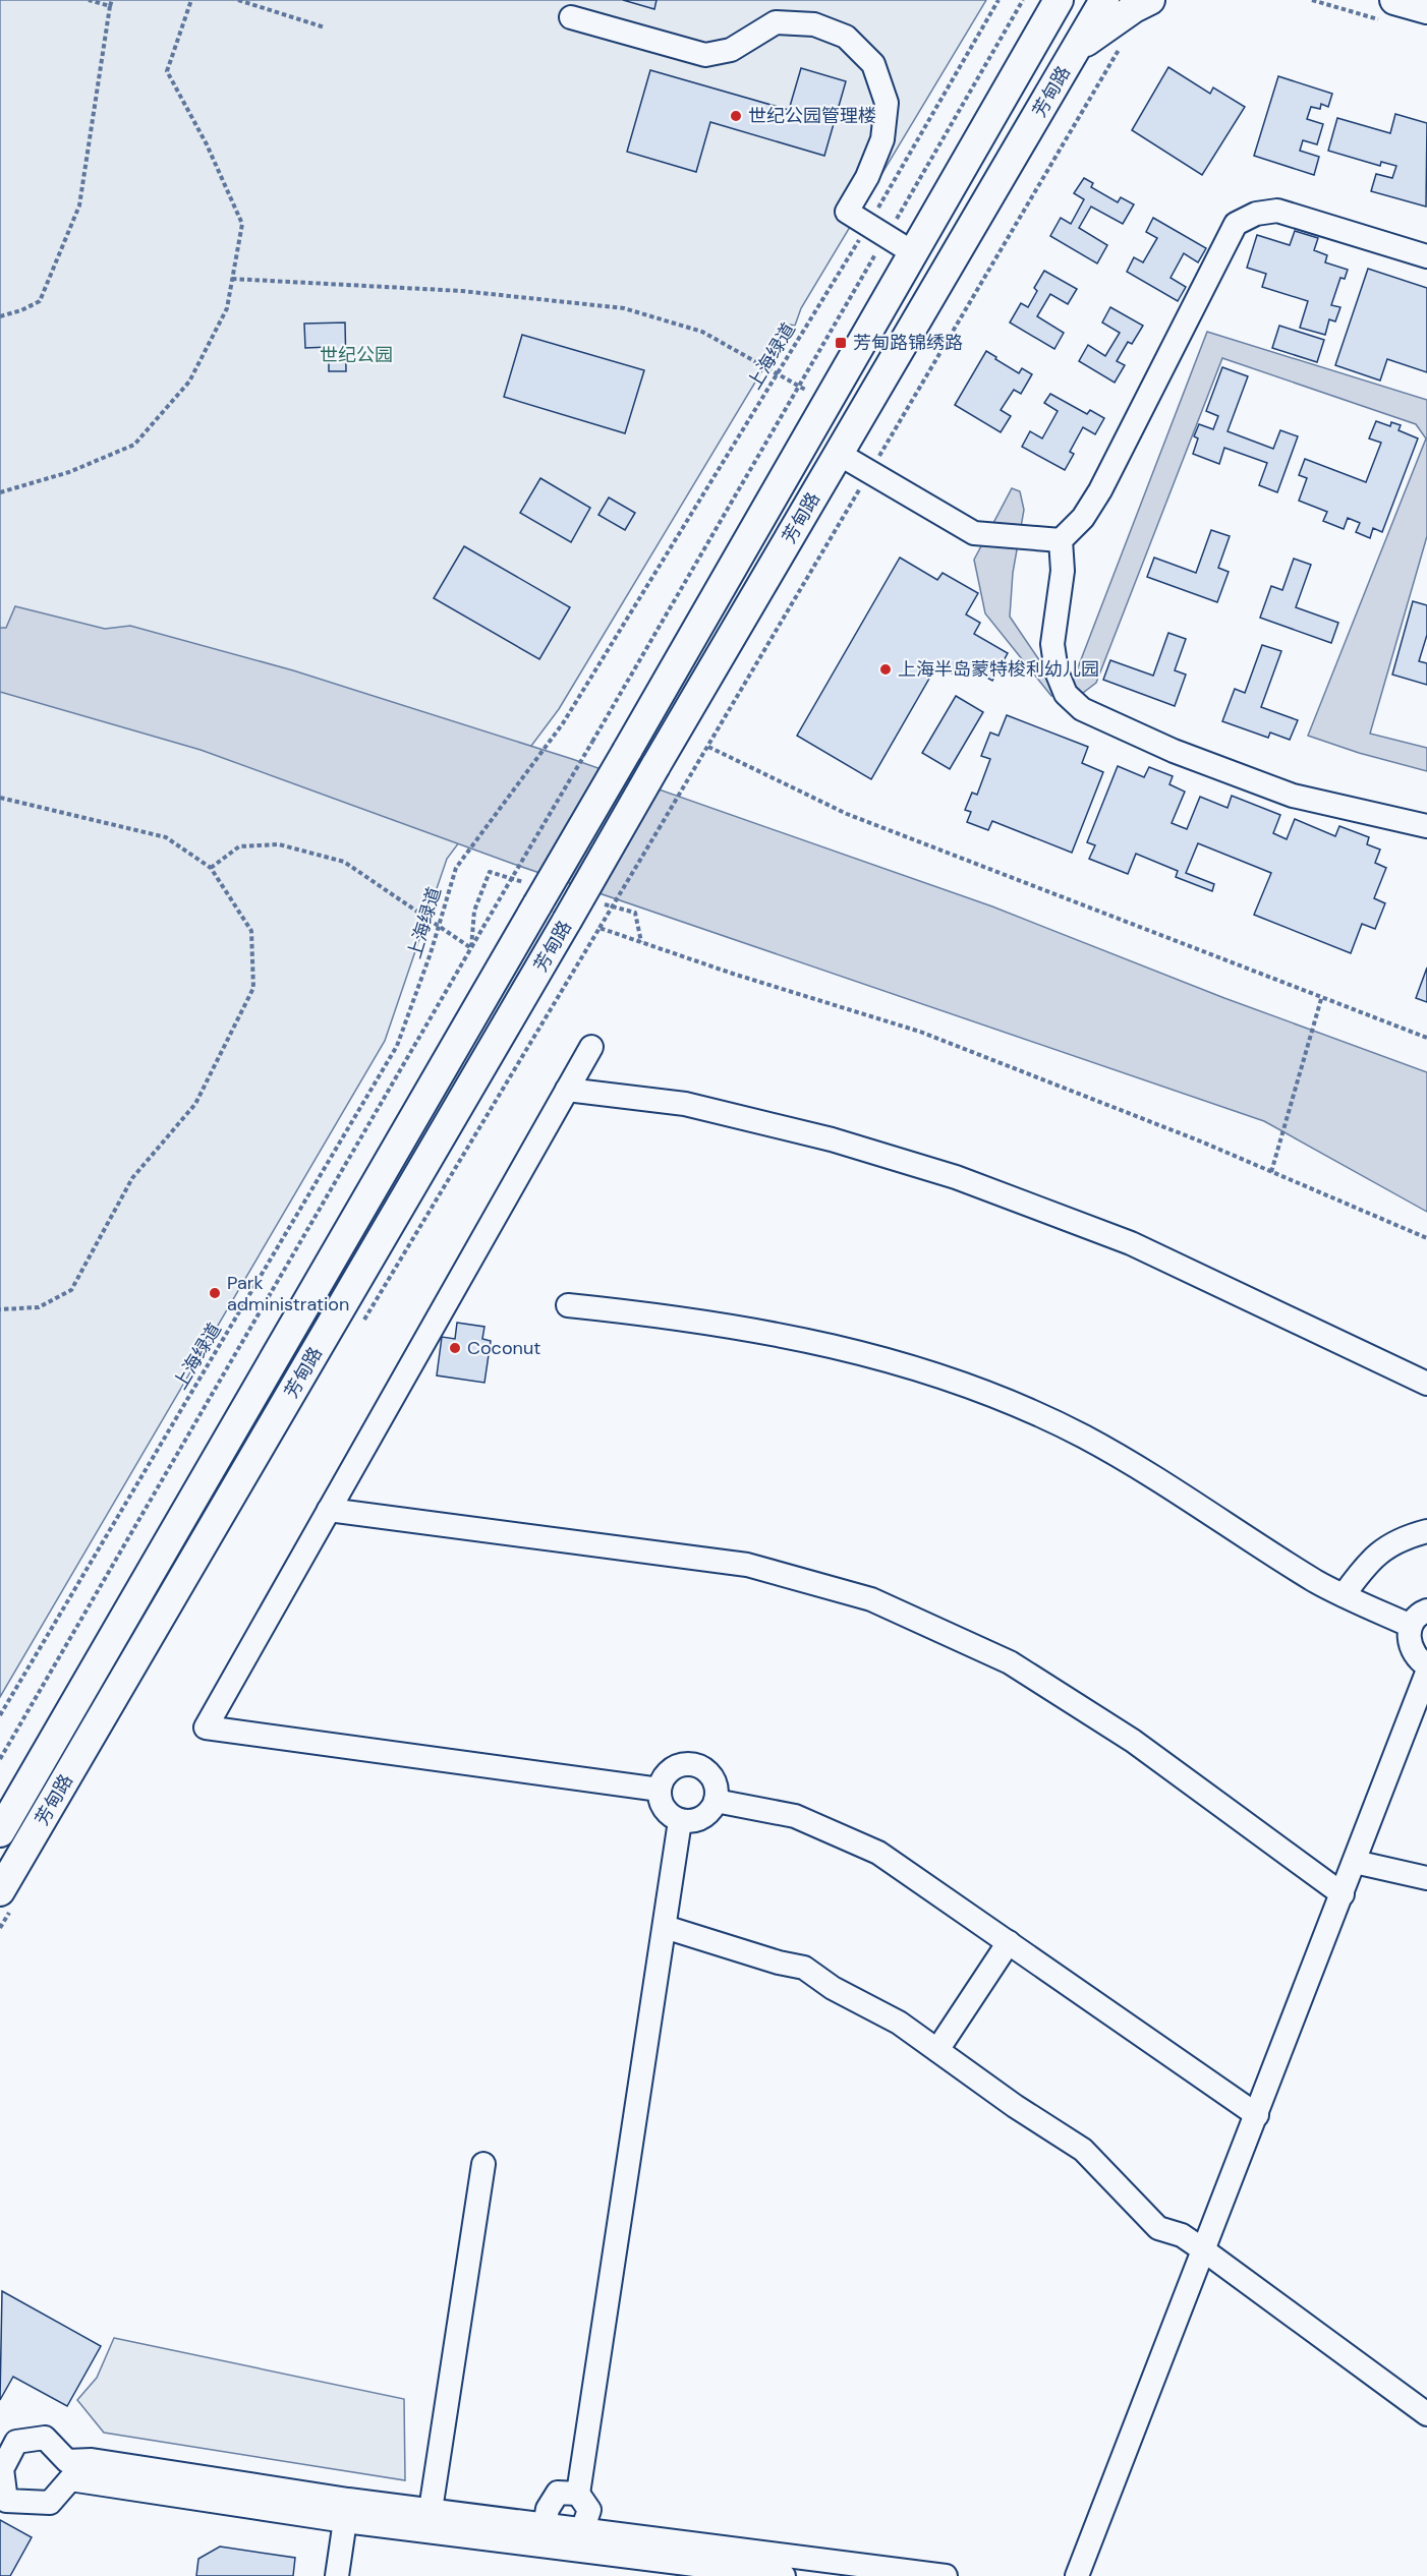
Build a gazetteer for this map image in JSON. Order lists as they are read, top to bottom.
{
  "streets": {
    "main road": ["芳甸路"],
    "path": ["上海绿道"]
  },
  "parks": ["世纪公园"],
  "places": {
    "other": [
      "世纪公园管理楼",
      "上海半岛蒙特梭利幼儿园",
      "Park administration",
      "Coconut"
    ],
    "transit": ["芳甸路锦绣路"]
  }
}
